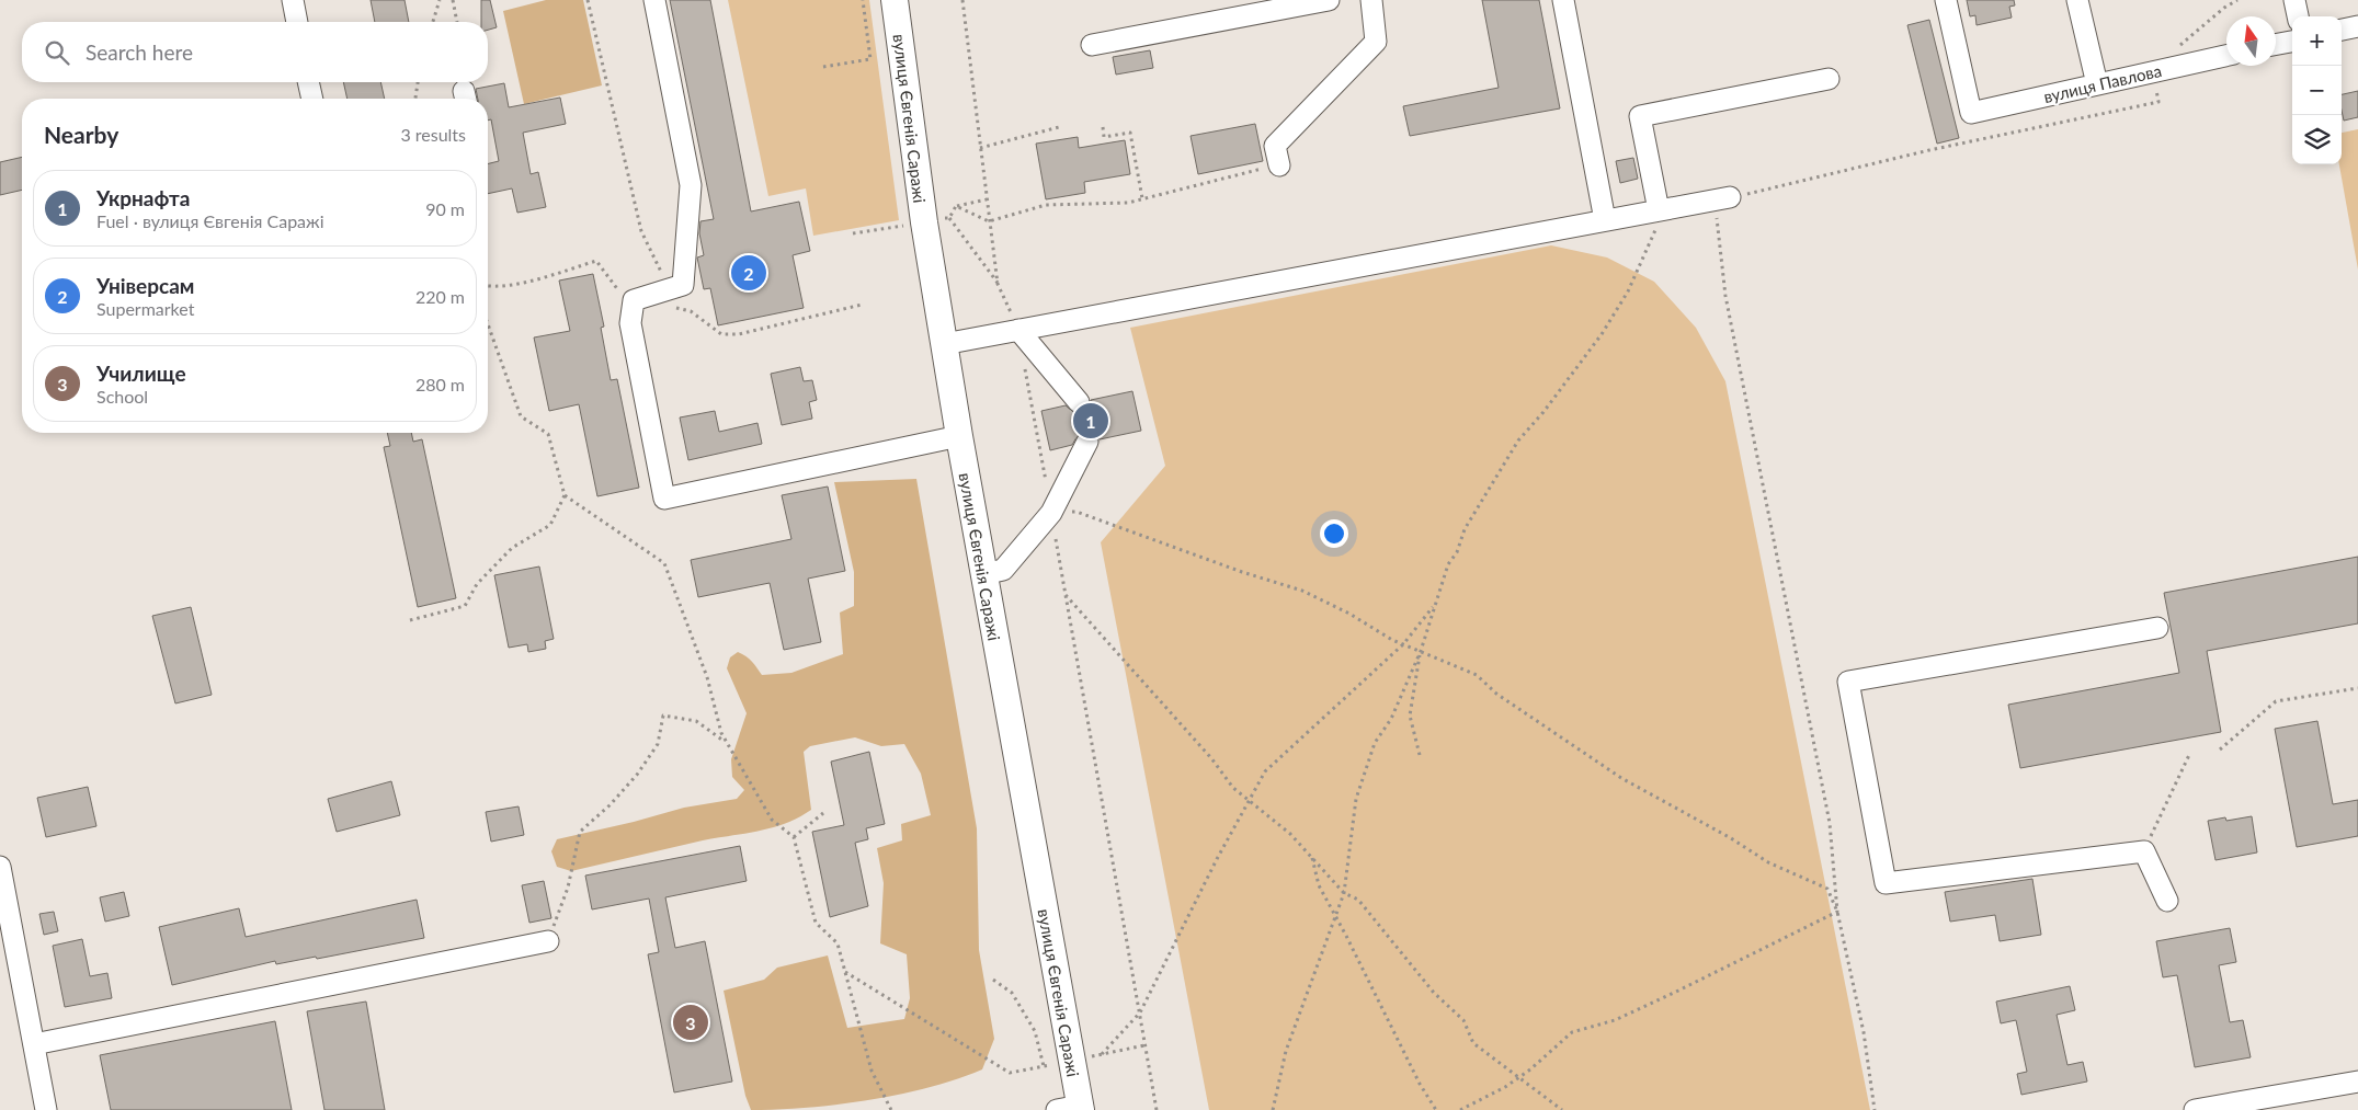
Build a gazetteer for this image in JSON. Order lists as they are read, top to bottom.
{
  "streets": {
    "main road": ["вулиця Євгенія Саражі"],
    "street": ["вулиця Павлова"]
  },
  "north": "top",
  "page": {
    "map_buttons": ["+", "−"],
    "search": "Search here",
    "heading": ["Nearby", "3 results"],
    "list": [
      {
        "mark": "1",
        "name": "Укрнафта",
        "note": "Fuel · вулиця Євгенія Саражі",
        "value": "90 m"
      },
      {
        "mark": "2",
        "name": "Універсам",
        "note": "Supermarket",
        "value": "220 m"
      },
      {
        "mark": "3",
        "name": "Училище",
        "note": "School",
        "value": "280 m"
      }
    ],
    "pins": ["2", "1", "3"]
  }
}
